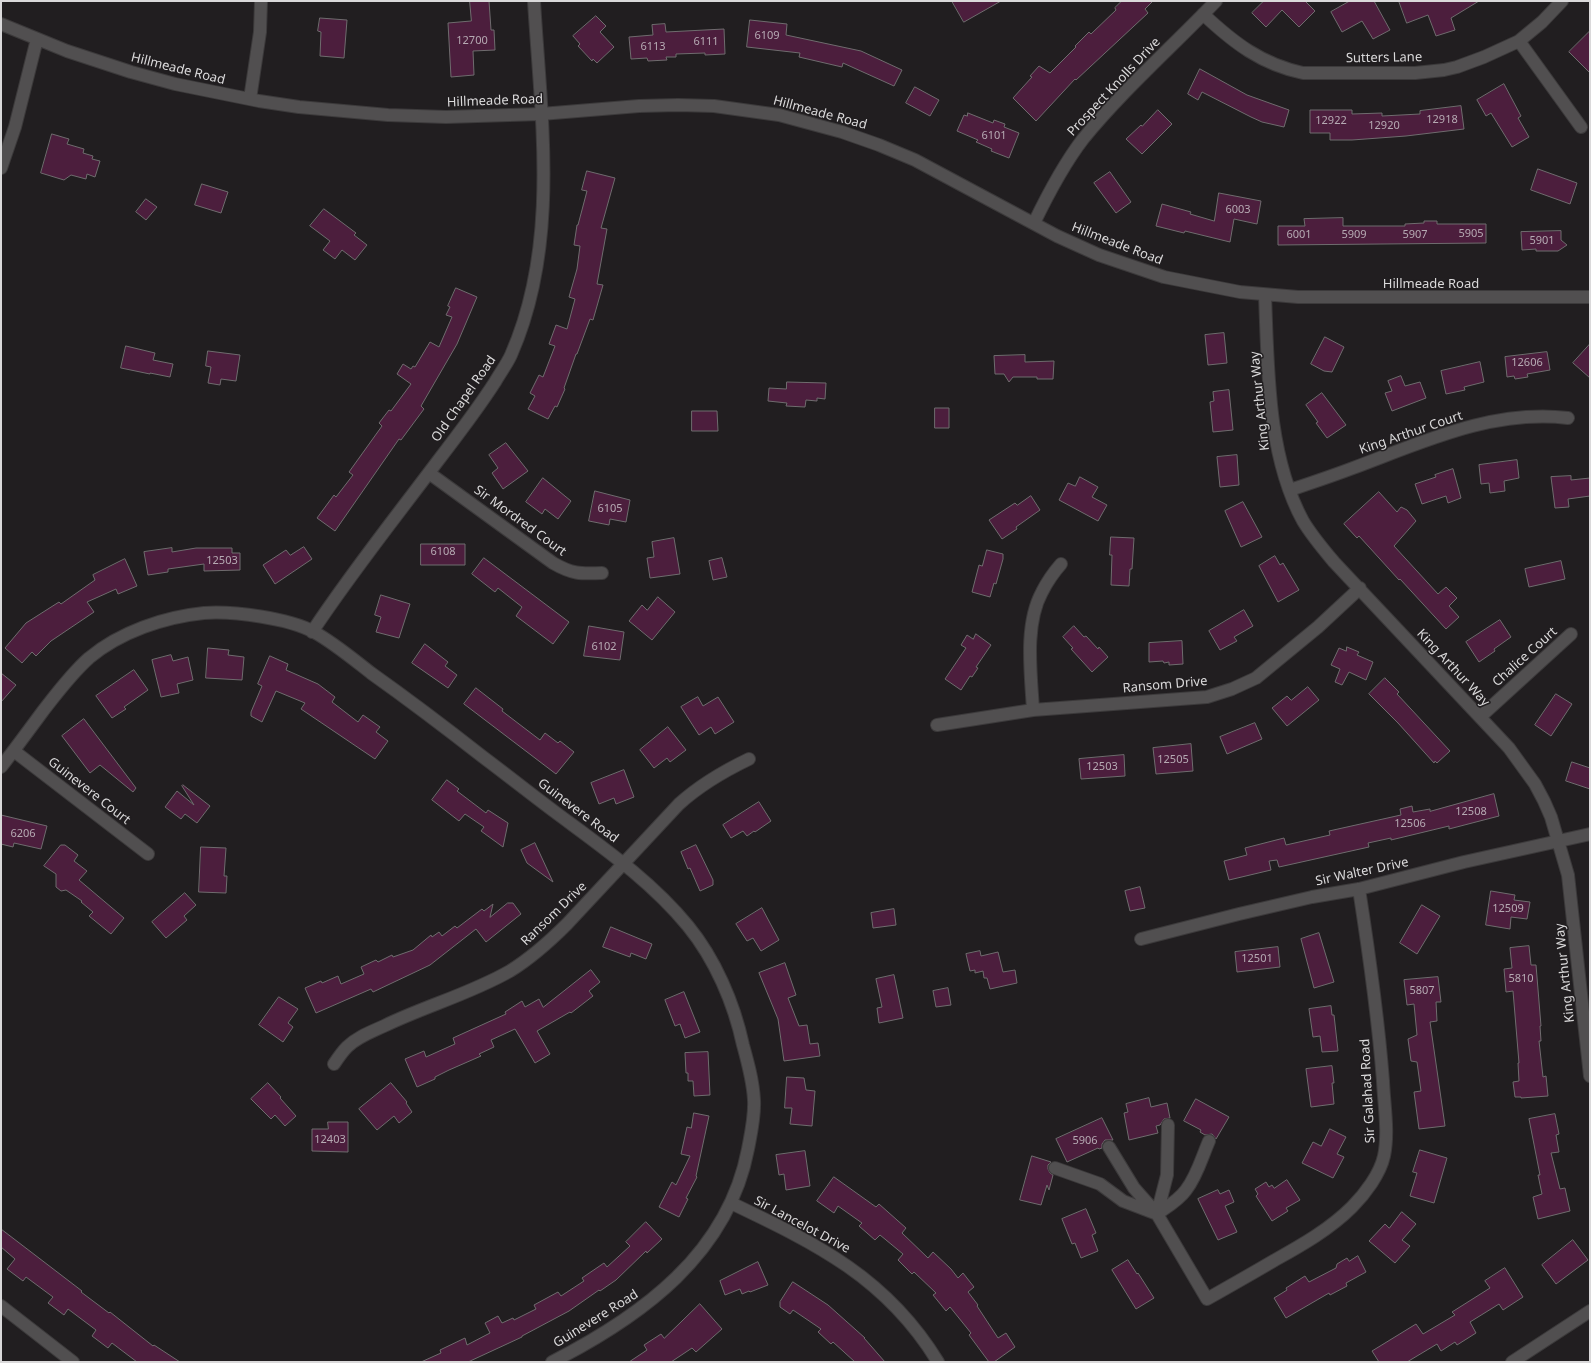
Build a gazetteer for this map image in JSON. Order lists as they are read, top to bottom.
{
  "streets": {
    "street": [
      "Sutters Lane",
      "Hillmeade Road",
      "Prospect Knolls Drive",
      "Old Chapel Road",
      "King Arthur Way",
      "King Arthur Court",
      "Sir Mordred Court",
      "Chalice Court",
      "Ransom Drive",
      "Guinevere Court",
      "Guinevere Road",
      "Sir Walter Drive",
      "Sir Galahad Road",
      "Sir Lancelot Drive"
    ]
  },
  "crossings": [
    ["Sutters Lane", "Prospect Knolls Drive"],
    ["Hillmeade Road", "Prospect Knolls Drive"],
    ["Hillmeade Road", "Old Chapel Road"],
    ["Hillmeade Road", "King Arthur Way"],
    ["Old Chapel Road", "Sir Mordred Court"],
    ["Old Chapel Road", "Guinevere Road"],
    ["King Arthur Way", "King Arthur Court"],
    ["King Arthur Way", "Chalice Court"],
    ["King Arthur Way", "Ransom Drive"],
    ["King Arthur Way", "Sir Walter Drive"],
    ["Ransom Drive", "Guinevere Road"],
    ["Guinevere Court", "Guinevere Road"],
    ["Guinevere Road", "Sir Lancelot Drive"],
    ["Sir Walter Drive", "Sir Galahad Road"]
  ],
  "house_numbers": [
    "6109",
    "12700",
    "6111",
    "6113",
    "12918",
    "12922",
    "12920",
    "6101",
    "6003",
    "5905",
    "6001",
    "5909",
    "5907",
    "5901",
    "12606",
    "6105",
    "6108",
    "12503",
    "6102",
    "12505",
    "12503",
    "12508",
    "12506",
    "6206",
    "12509",
    "12501",
    "5810",
    "5807",
    "12403",
    "5906"
  ]
}
